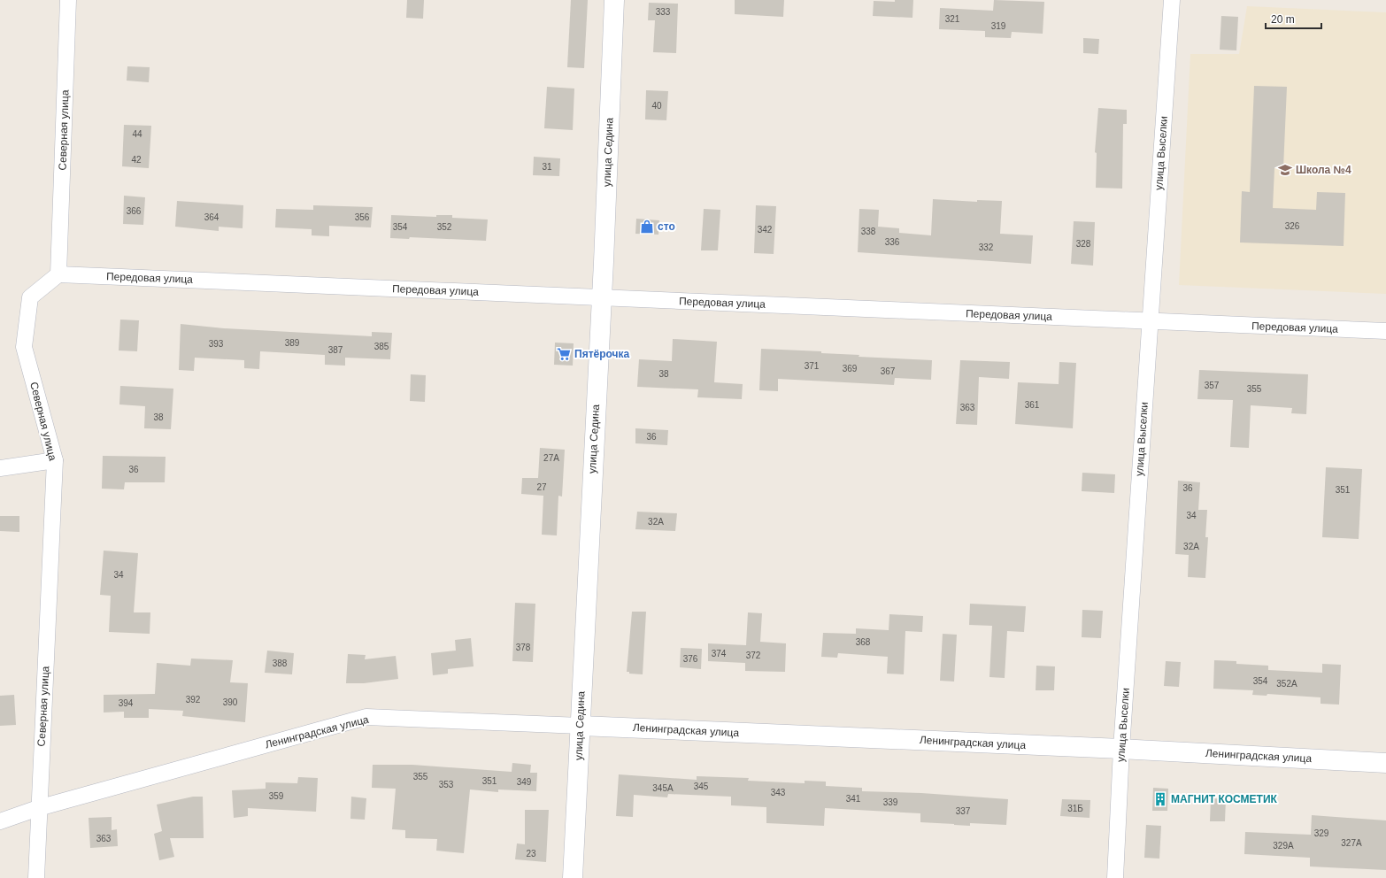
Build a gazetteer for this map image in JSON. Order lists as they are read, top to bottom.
{
  "streets": {
    "main road": ["улица Седина", "Ленинградская улица"],
    "street": ["Северная улица", "улица Выселки", "Передовая улица"]
  },
  "crossings": [
    ["Северная улица", "Передовая улица"],
    ["Северная улица", "Ленинградская улица"],
    ["улица Седина", "Передовая улица"],
    ["улица Седина", "Ленинградская улица"],
    ["улица Выселки", "Передовая улица"],
    ["улица Выселки", "Ленинградская улица"]
  ],
  "places": {
    "school or university": ["Школа №4"],
    "shop": ["сто"],
    "supermarket": ["Пятёрочка"],
    "building": ["МАГНИТ КОСМЕТИК"]
  },
  "house_numbers": [
    "333",
    "321",
    "319",
    "40",
    "44",
    "42",
    "31",
    "366",
    "364",
    "356",
    "326",
    "354",
    "352",
    "342",
    "338",
    "336",
    "328",
    "332",
    "389",
    "393",
    "385",
    "387",
    "371",
    "369",
    "367",
    "38",
    "357",
    "355",
    "361",
    "363",
    "38",
    "36",
    "27А",
    "36",
    "27",
    "36",
    "351",
    "34",
    "32А",
    "32А",
    "34",
    "368",
    "378",
    "374",
    "372",
    "376",
    "388",
    "354",
    "352А",
    "392",
    "390",
    "394",
    "355",
    "351",
    "349",
    "353",
    "345",
    "345А",
    "343",
    "359",
    "341",
    "339",
    "31Б",
    "337",
    "329",
    "363",
    "327А",
    "329А",
    "23"
  ],
  "scale_bar": "20 m"
}
